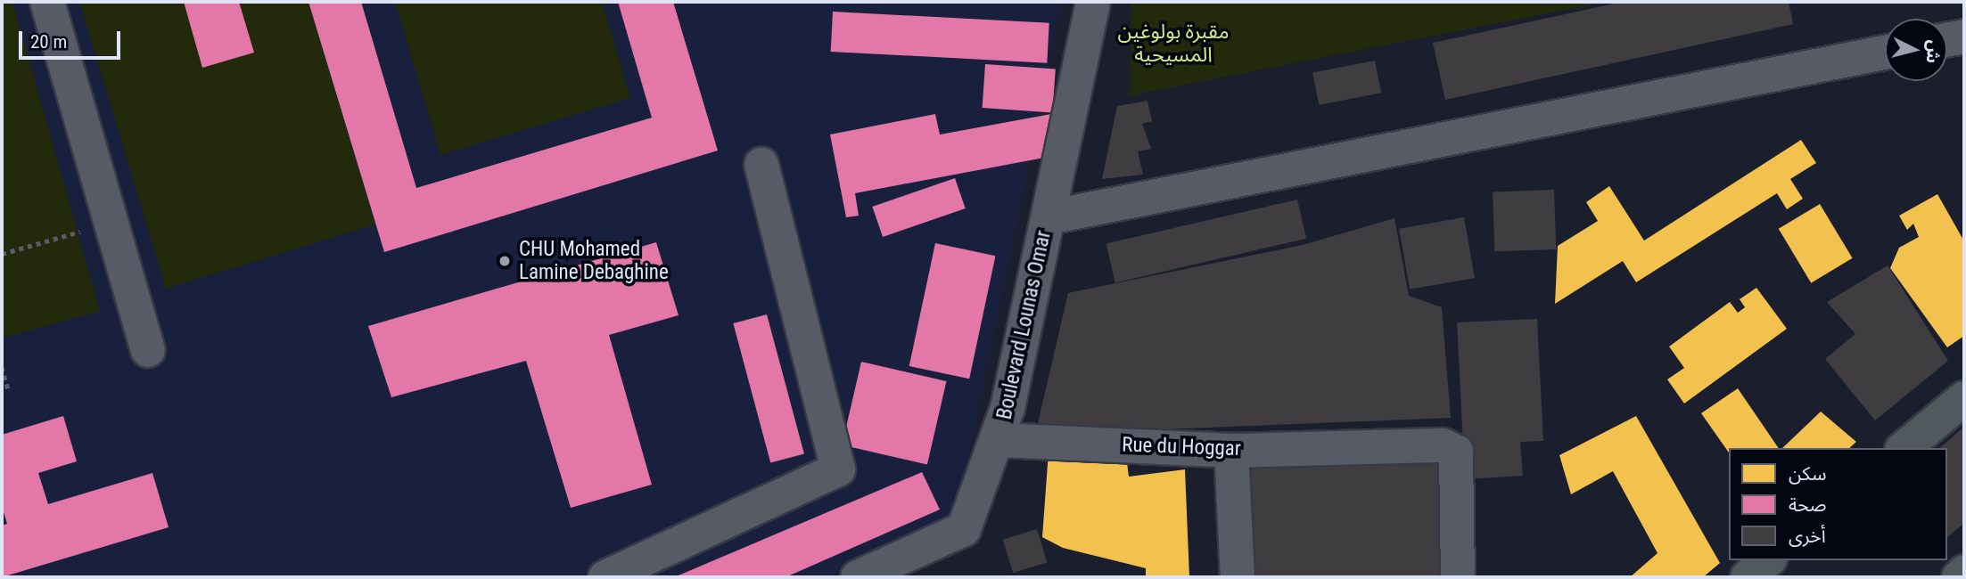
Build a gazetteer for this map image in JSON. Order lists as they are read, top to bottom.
{
  "streets": {
    "street": ["Boulevard Lounas Omar", "Rue du Hoggar"]
  },
  "crossings": [
    ["Boulevard Lounas Omar", "Rue du Hoggar"]
  ],
  "parks": ["مقبرة بولوغين المسيحية"],
  "places": ["CHU Mohamed Lamine Debaghine"],
  "legend": ["سكن", "صحة", "أخرى"],
  "scale_bar": "20 m",
  "north": "right"
}
